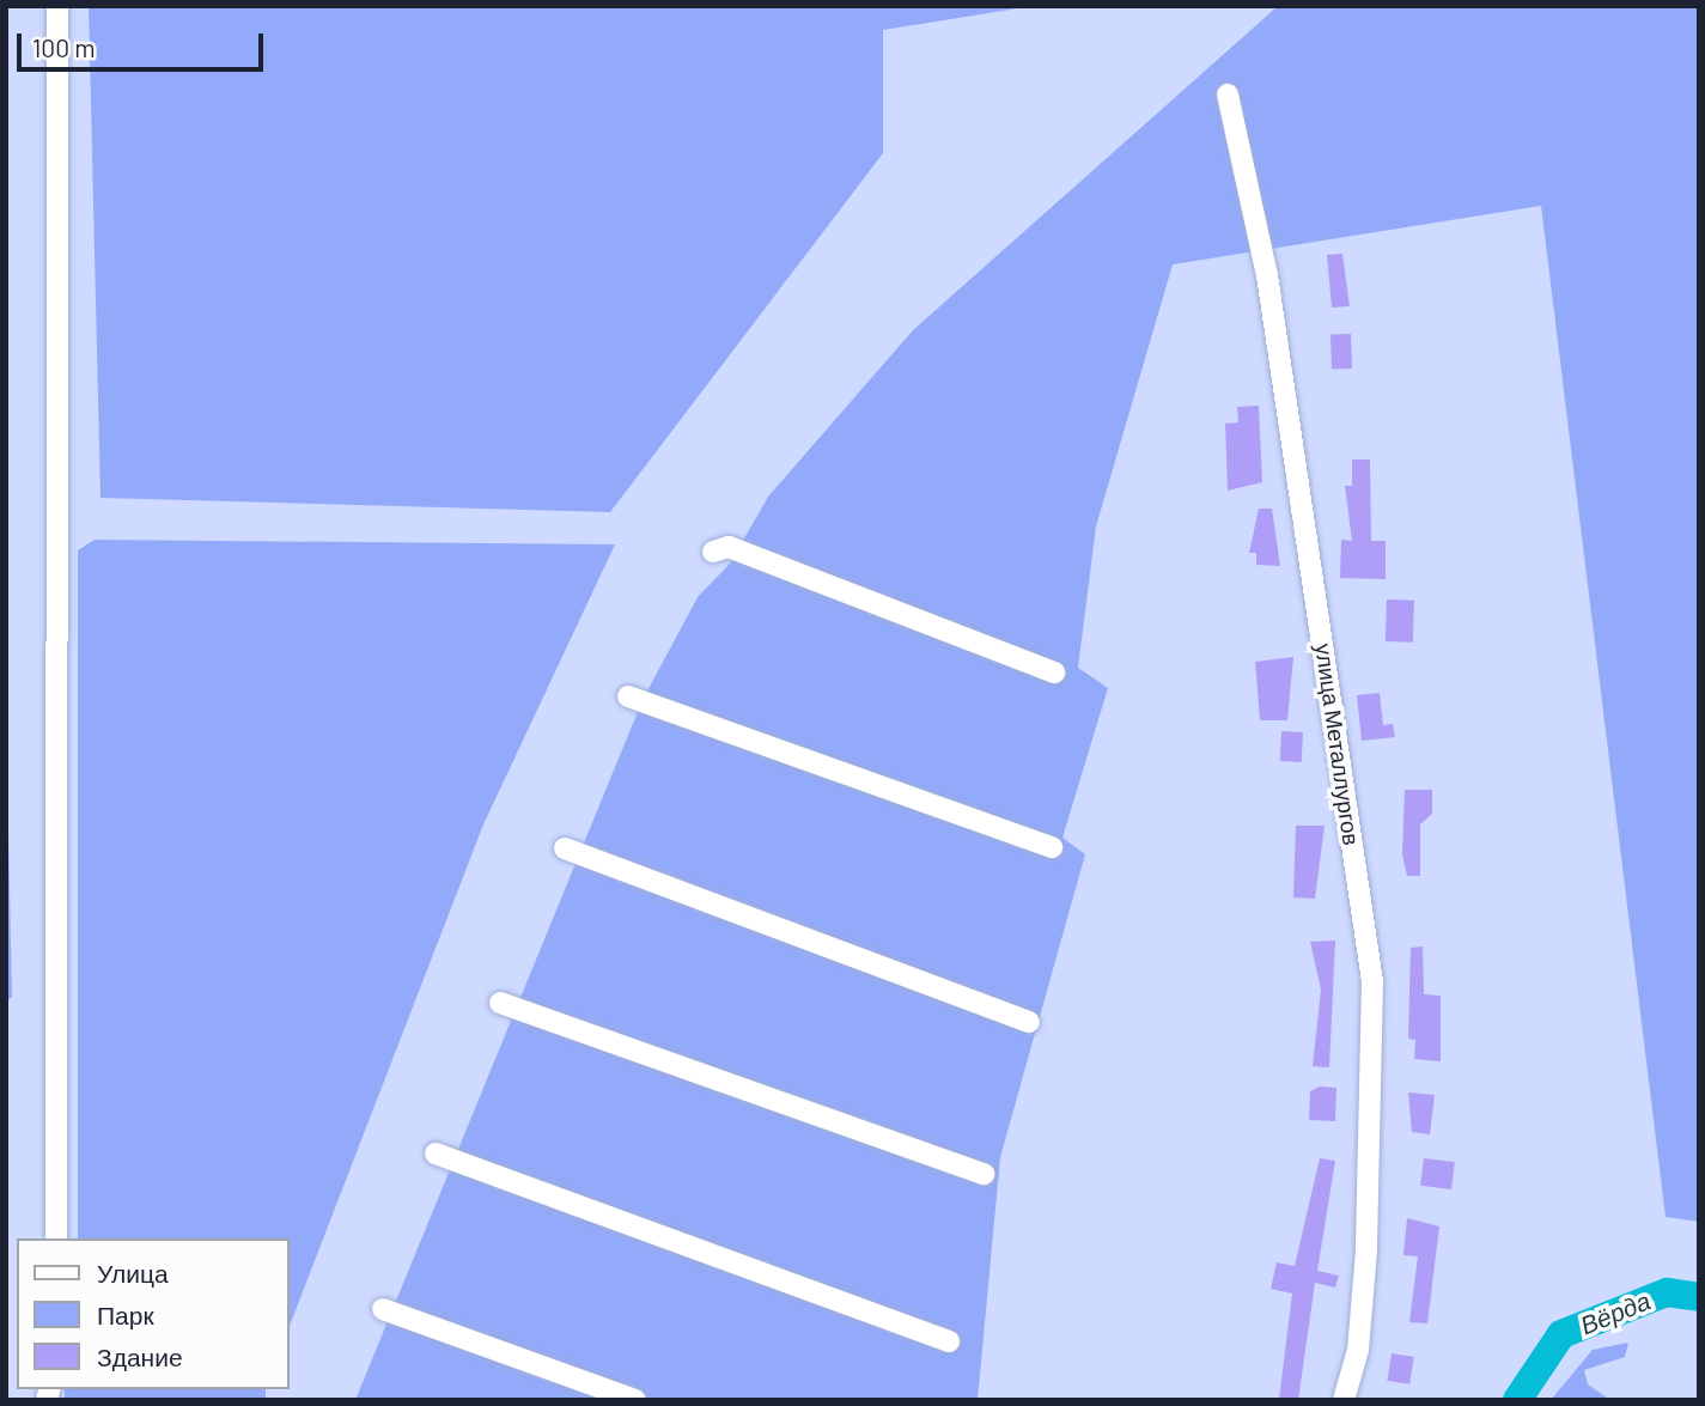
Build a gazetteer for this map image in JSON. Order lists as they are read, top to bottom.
{
  "streets": {
    "street": ["улица Металлургов"]
  },
  "water": ["Вёрда"],
  "legend": ["Улица", "Парк", "Здание"],
  "scale_bar": "100 m"
}
